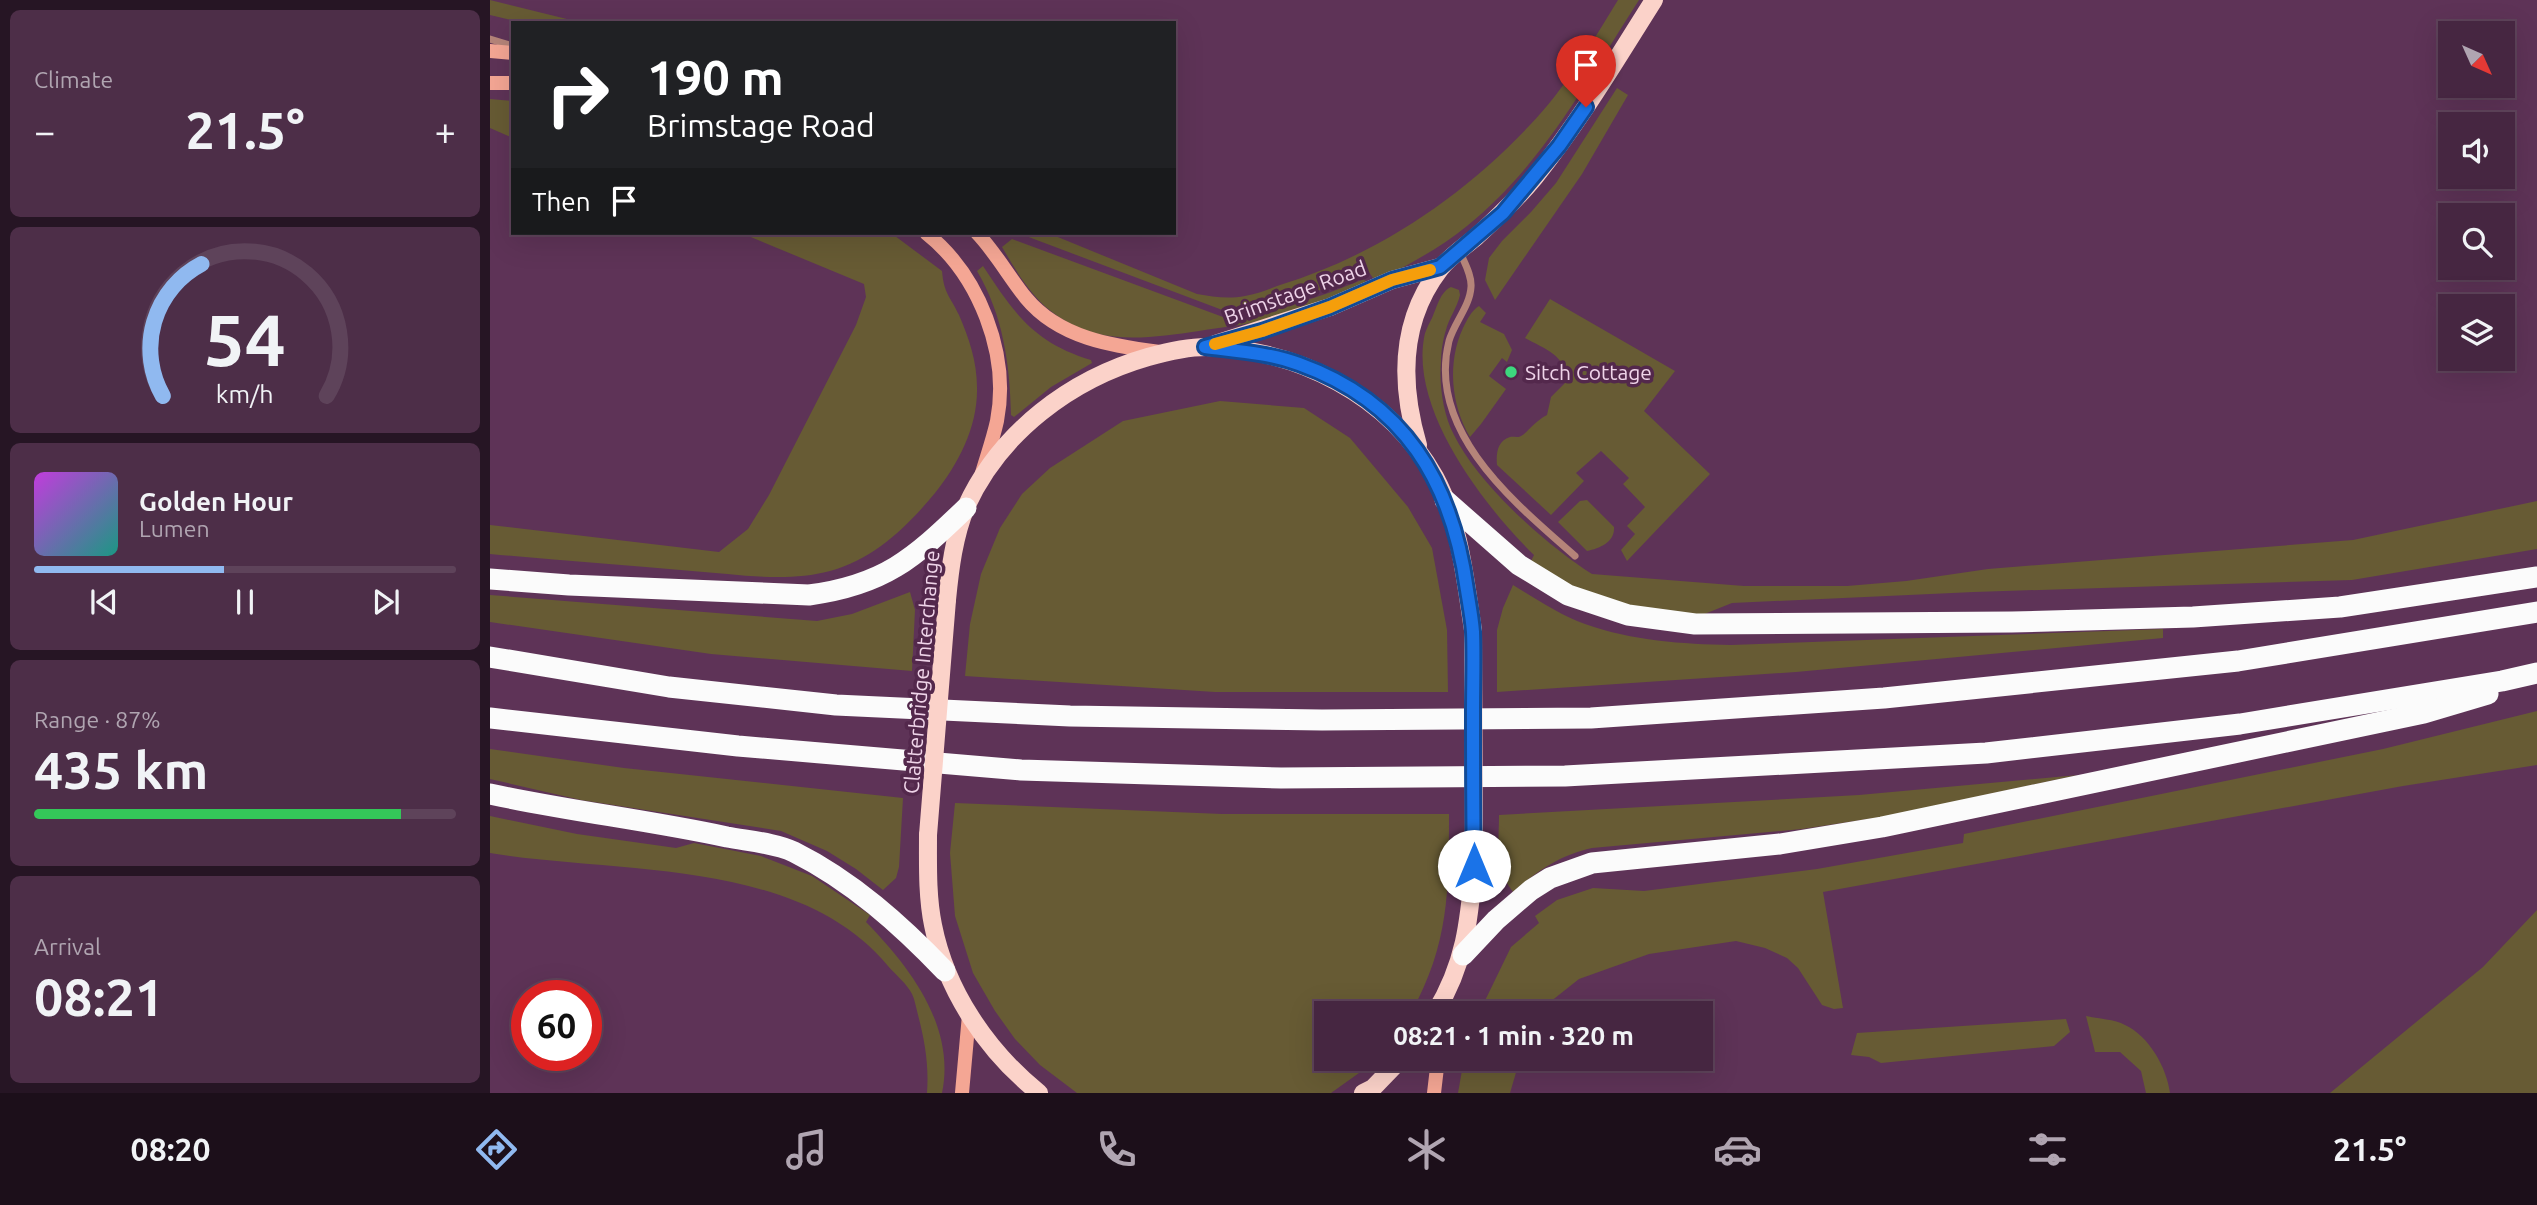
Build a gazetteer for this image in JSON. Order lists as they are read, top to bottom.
{
  "streets": {
    "main road": ["Brimstage Road", "Clatterbridge Interchange"]
  },
  "crossings": [
    ["Brimstage Road", "Clatterbridge Interchange"]
  ],
  "places": ["Sitch Cottage"],
  "north": "bottom right",
  "page": {
    "tile": [
      "Climate",
      ["Range · 87%", "435 km"],
      ["Arrival", "08:21"]
    ],
    "turn": ["190 m", "Brimstage Road"],
    "heat": ["−", "21.5°", "+"],
    "then": "Then",
    "song": ["Golden Hour", "Lumen"],
    "limit": "60",
    "trip": "08:21 · 1 min · 320 m",
    "tabs": ["08:20", "21.5°"],
    "gauge": ["54", "km/h"]
  }
}
